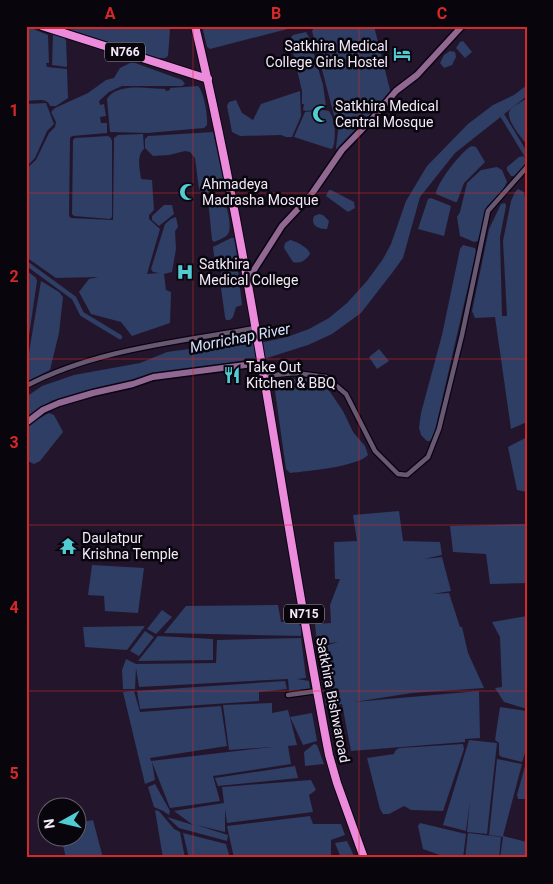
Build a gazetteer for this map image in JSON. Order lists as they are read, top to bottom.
{
  "streets": {
    "highway": ["N766", "N715", "Satkhira Bishwaroad"]
  },
  "crossings": [
    ["N715", "Satkhira Bishwaroad"]
  ],
  "water": ["Morrichap River"],
  "places": {
    "hotel": ["Satkhira Medical College Girls Hostel"],
    "mosque": ["Satkhira Medical Central Mosque", "Ahmadeya Madrasha Mosque"],
    "hospital": ["Satkhira Medical College"],
    "restaurant": ["Take Out Kitchen & BBQ"],
    "temple": ["Daulatpur Krishna Temple"]
  },
  "north": "left",
  "grid": {
    "columns": ["A", "B", "C"],
    "rows": [
      "1",
      "2",
      "3",
      "4",
      "5"
    ]
  }
}
